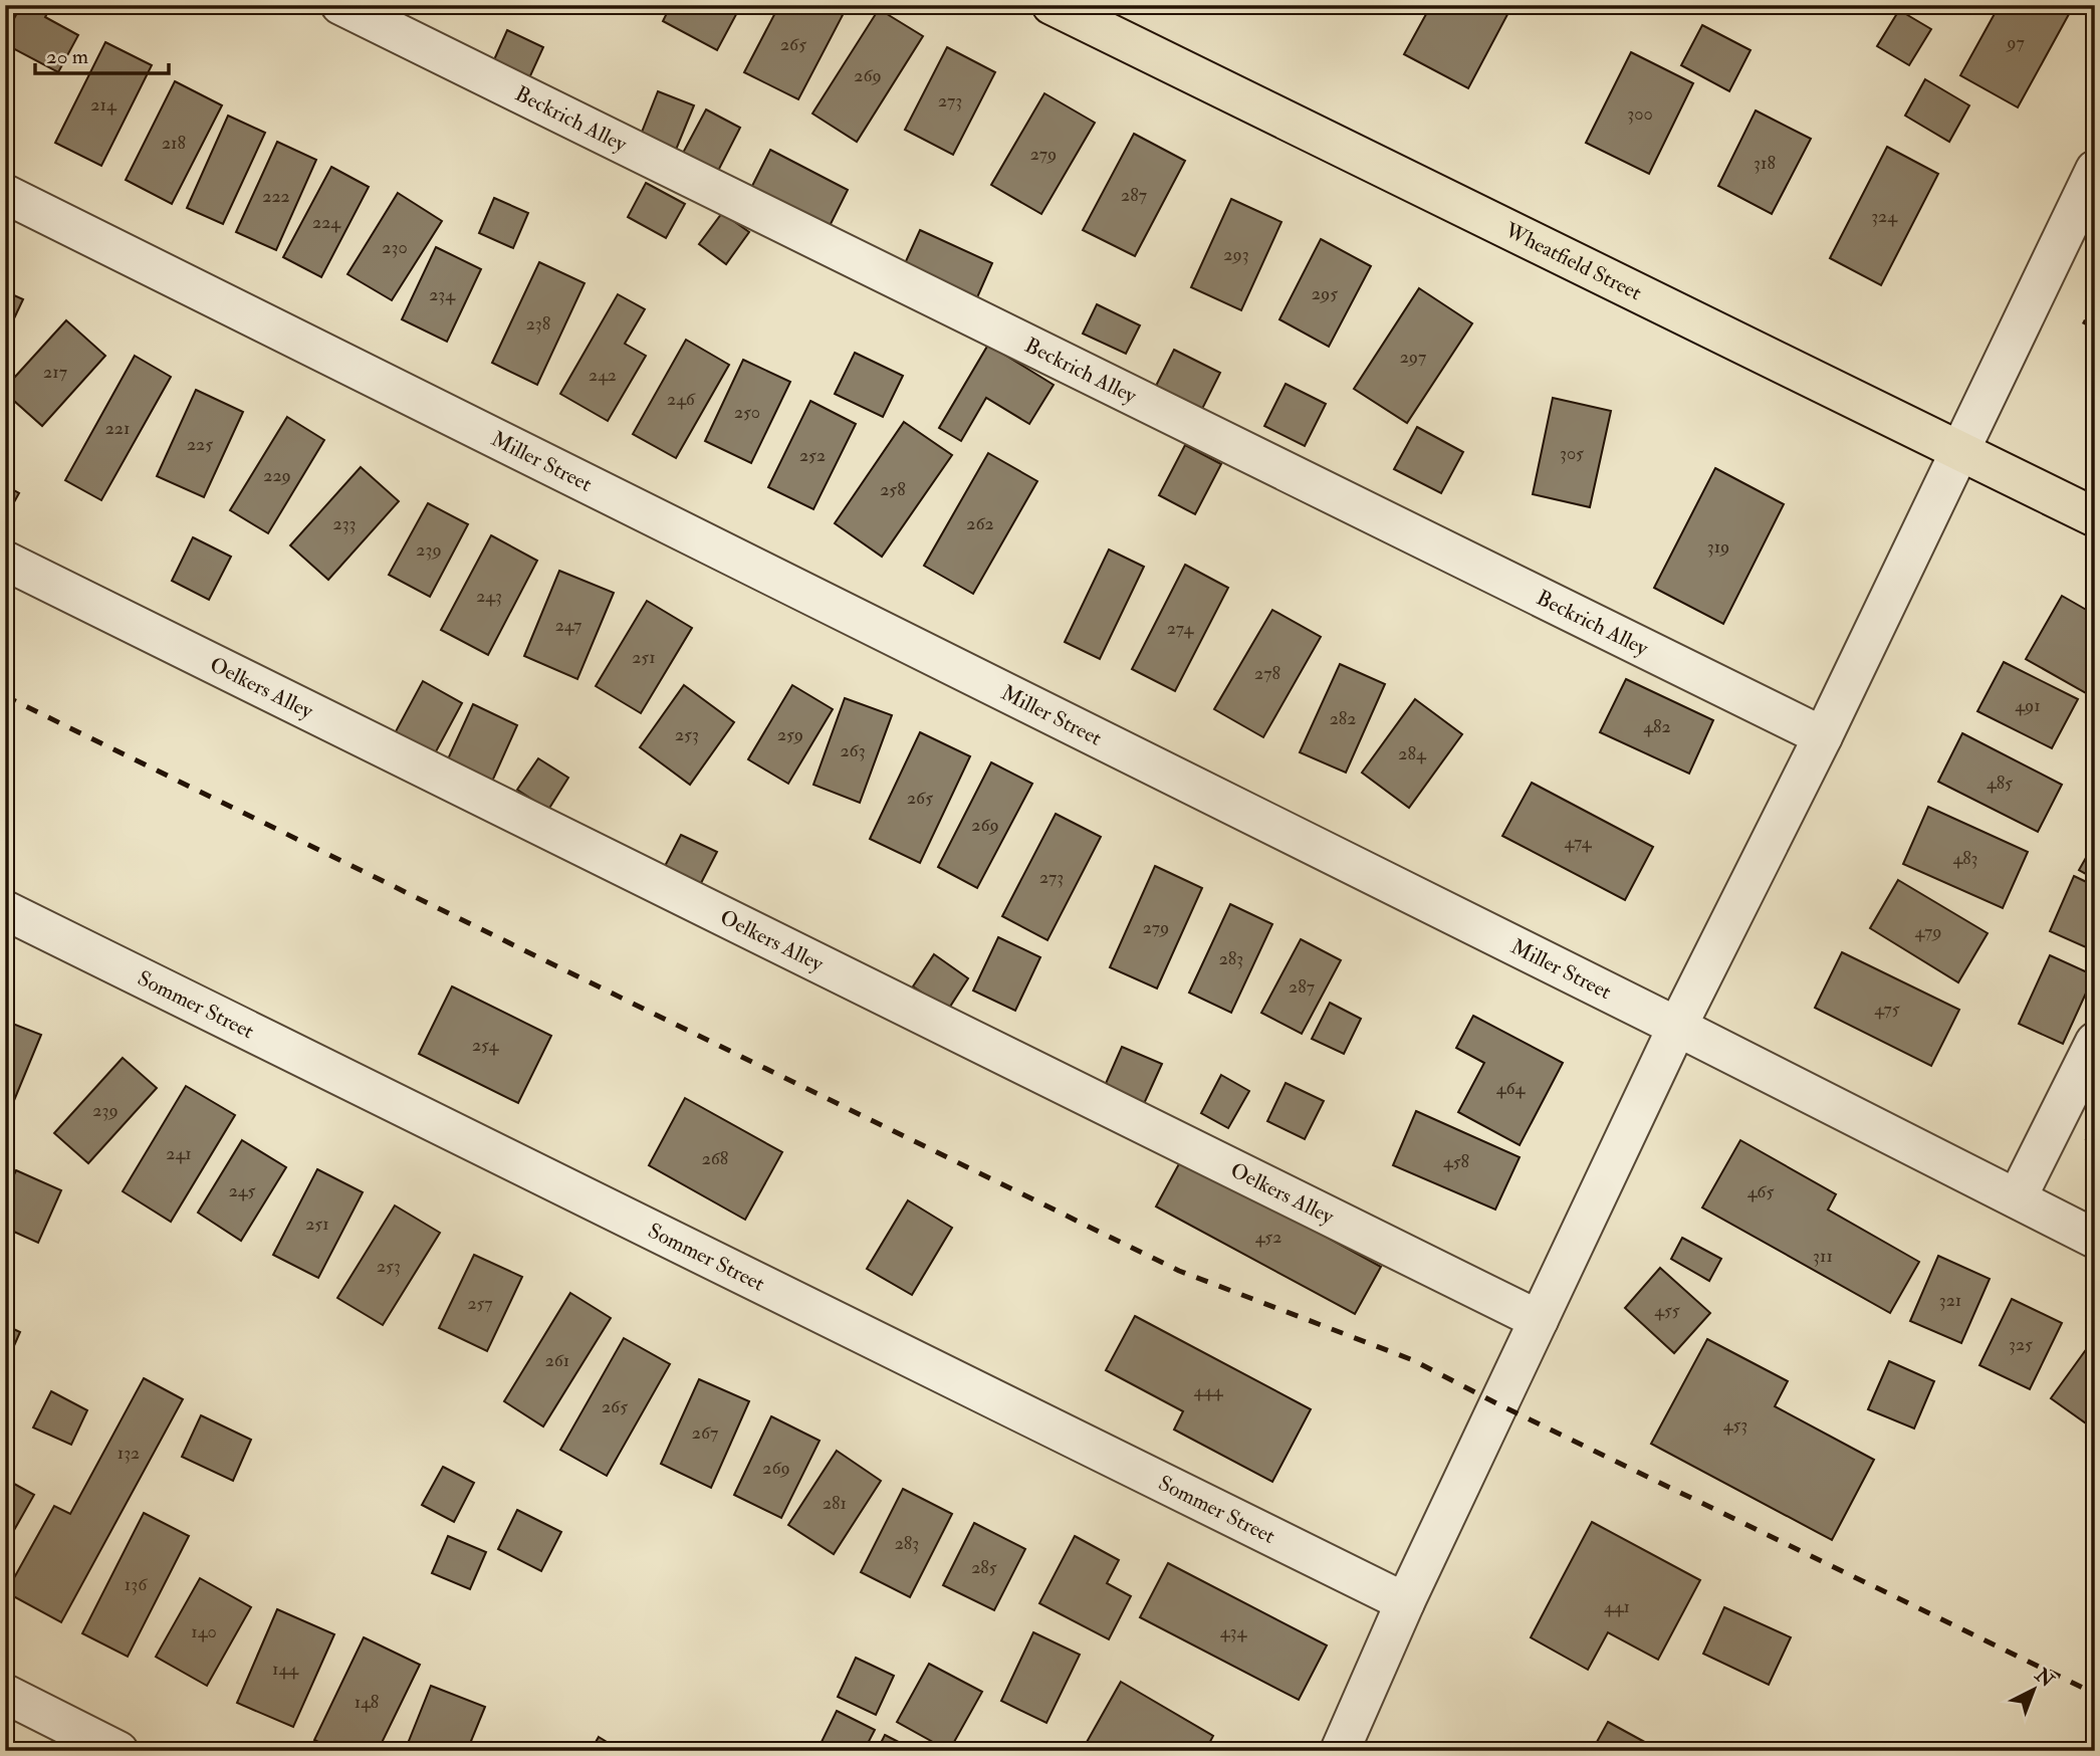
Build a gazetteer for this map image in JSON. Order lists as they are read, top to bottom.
{
  "streets": {
    "main road": ["Wheatfield Street"],
    "street": [
      "Beckrich Alley",
      "Miller Street",
      "Oelkers Alley",
      "Sommer Street"
    ]
  },
  "house_numbers": [
    "97",
    "265",
    "269",
    "273",
    "214",
    "300",
    "218",
    "279",
    "318",
    "287",
    "222",
    "324",
    "224",
    "230",
    "293",
    "295",
    "234",
    "238",
    "297",
    "217",
    "242",
    "246",
    "250",
    "221",
    "225",
    "305",
    "252",
    "229",
    "258",
    "233",
    "262",
    "319",
    "239",
    "243",
    "247",
    "274",
    "251",
    "278",
    "491",
    "282",
    "482",
    "253",
    "259",
    "263",
    "284",
    "485",
    "265",
    "269",
    "474",
    "483",
    "273",
    "279",
    "479",
    "283",
    "287",
    "475",
    "254",
    "464",
    "239",
    "241",
    "268",
    "458",
    "245",
    "465",
    "251",
    "452",
    "311",
    "253",
    "321",
    "257",
    "455",
    "325",
    "261",
    "444",
    "265",
    "453",
    "267",
    "132",
    "269",
    "281",
    "283",
    "285",
    "136",
    "441",
    "140",
    "434",
    "144",
    "148"
  ],
  "scale_bar": "20 m",
  "north": "top right"
}
